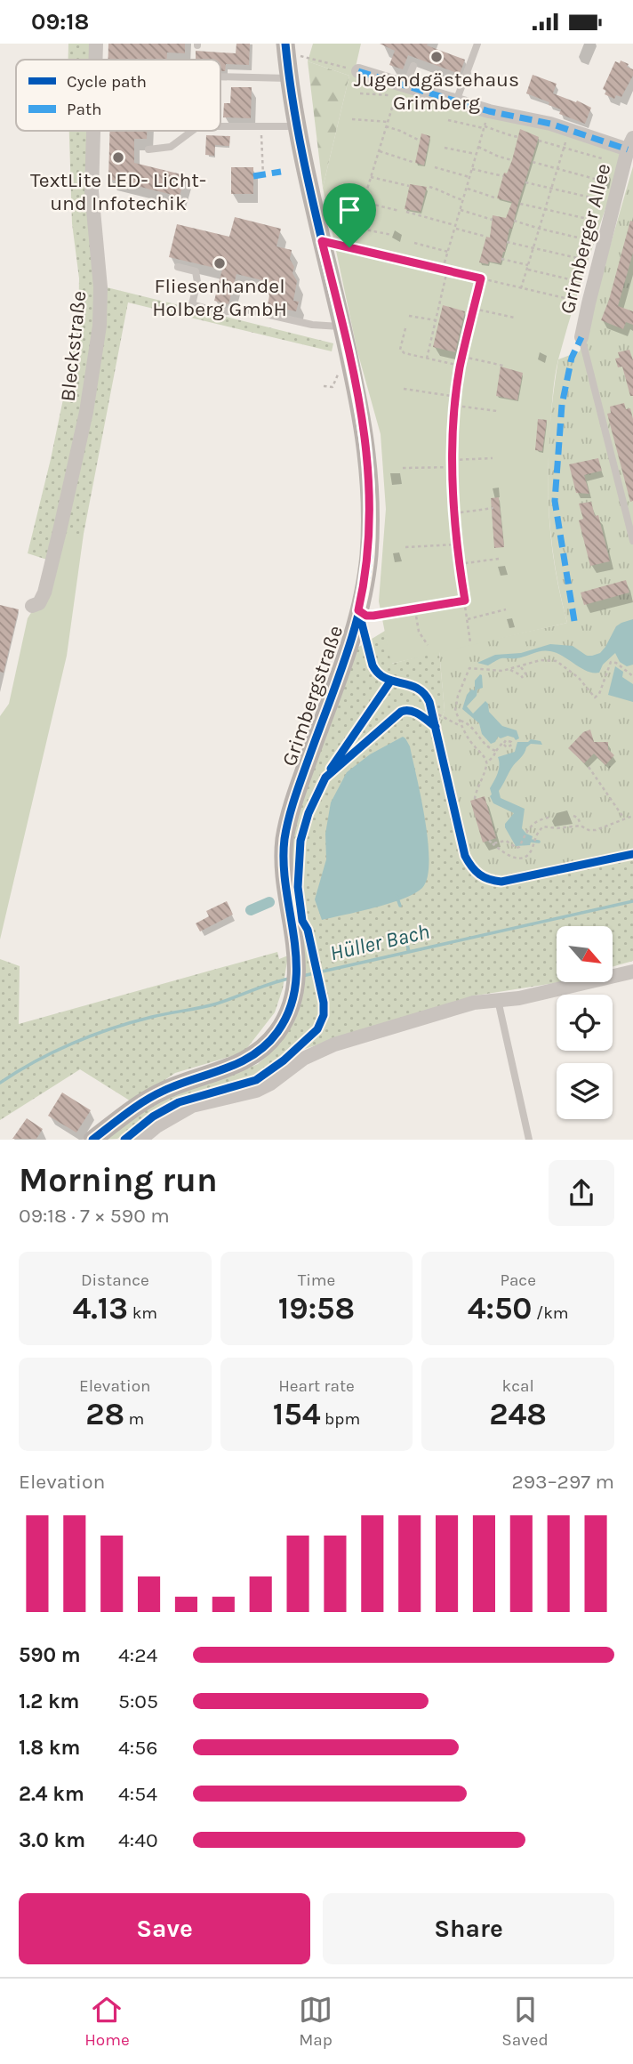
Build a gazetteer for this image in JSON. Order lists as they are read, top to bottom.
{
  "streets": {
    "street": ["Grimberger Allee", "Bleckstraße", "Grimbergstraße"]
  },
  "water": ["Hüller Bach"],
  "places": ["Jugendgästehaus Grimberg", "TextLite LED- Licht- und Infotechik", "Fliesenhandel Holberg GmbH"],
  "legend": ["Cycle path", "Path"],
  "north": "bottom right",
  "page": {
    "status": "09:18",
    "heading": ["Morning run", "09:18 · 7 × 590 m"],
    "stats": [
      ["Distance", "4.13 km"],
      ["Time", "19:58"],
      ["Pace", "4:50 /km"],
      ["Elevation", "28 m"],
      ["Heart rate", "154 bpm"],
      ["kcal", "248"]
    ],
    "chart": ["Elevation", "293–297 m"],
    "list": [
      {
        "name": "590 m",
        "note": "4:24"
      },
      {
        "name": "1.2 km",
        "note": "5:05"
      },
      {
        "name": "1.8 km",
        "note": "4:56"
      },
      {
        "name": "2.4 km",
        "note": "4:54"
      },
      {
        "name": "3.0 km",
        "note": "4:40"
      }
    ],
    "buttons": ["Save", "Share"],
    "tabs": ["Home", "Map", "Saved"]
  }
}
